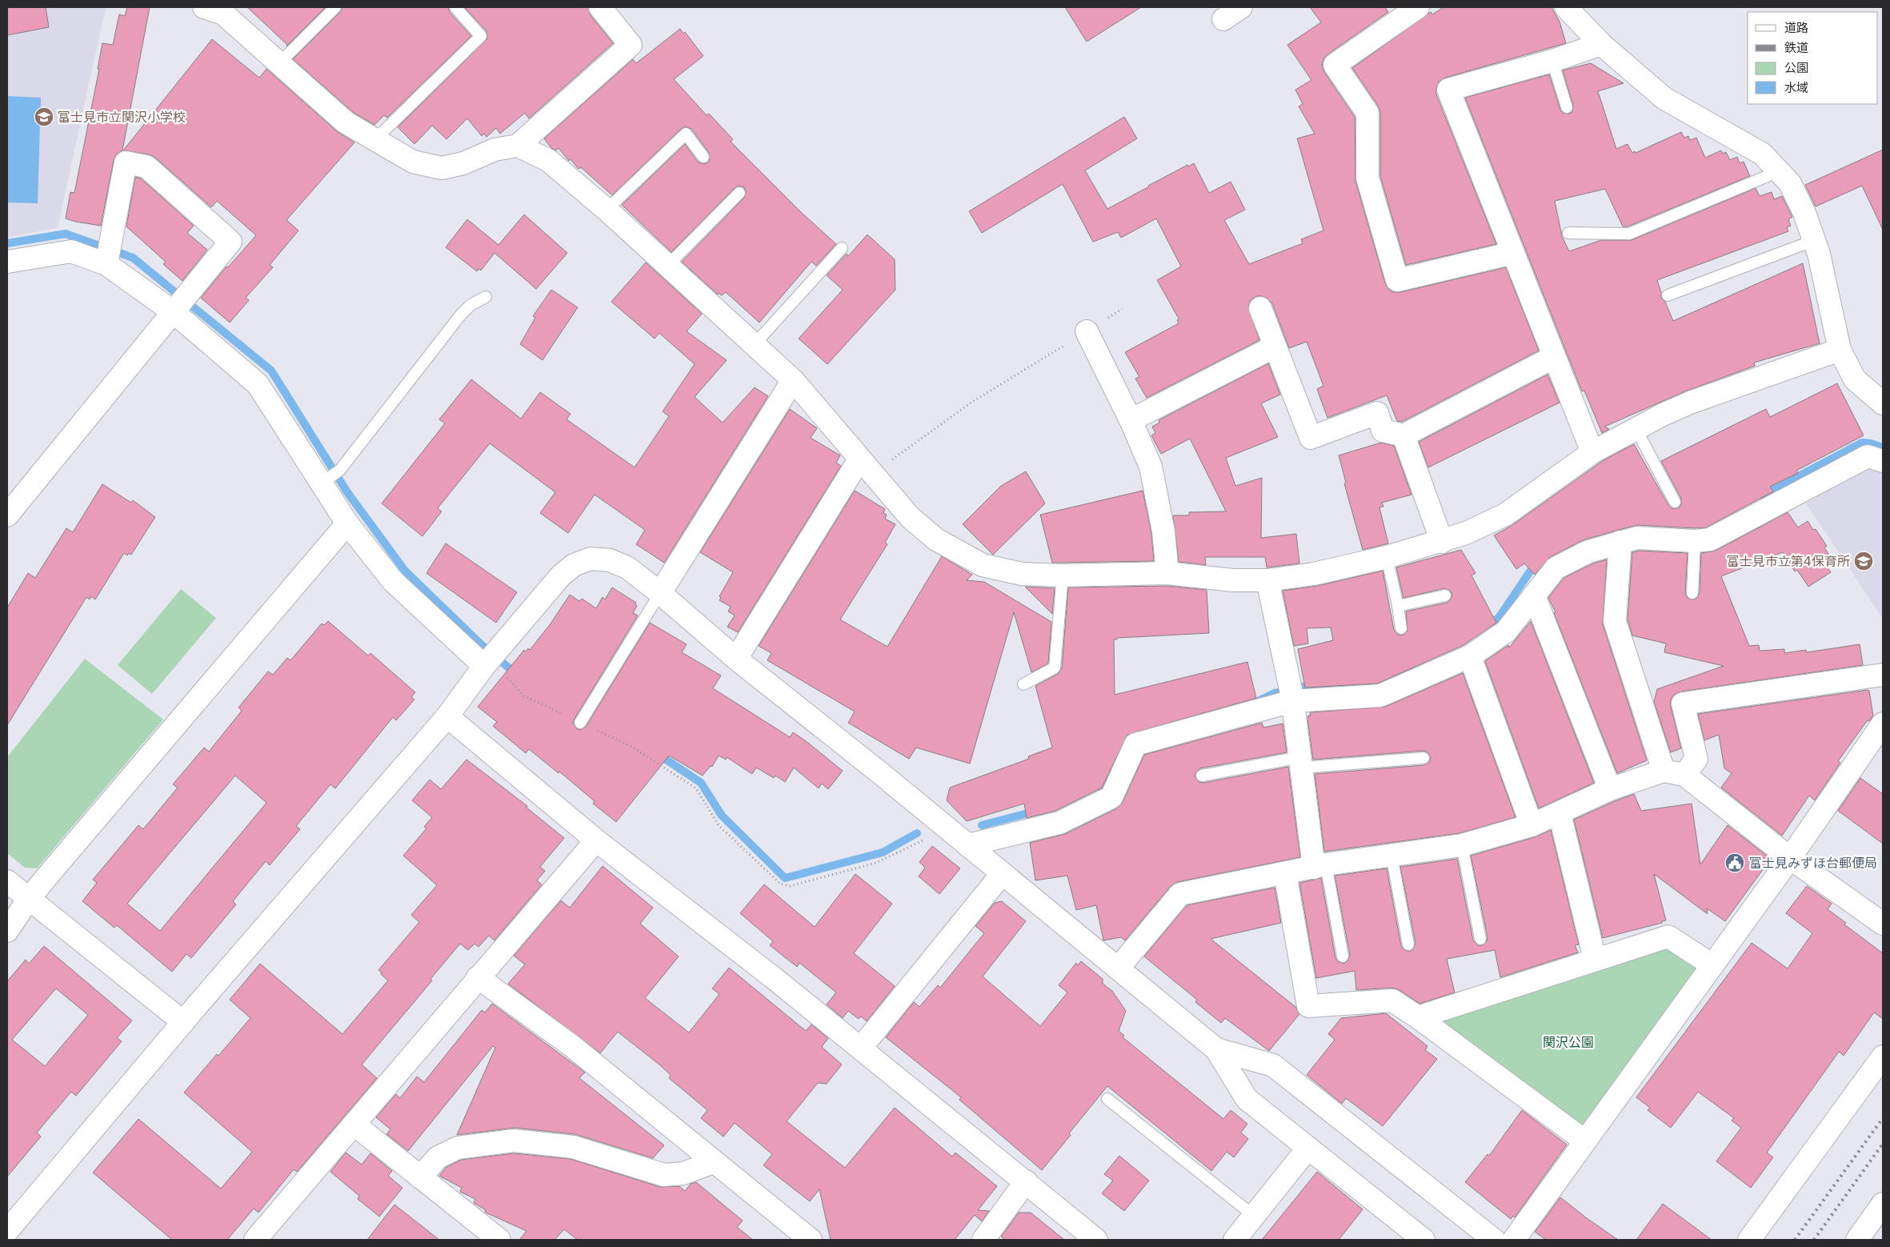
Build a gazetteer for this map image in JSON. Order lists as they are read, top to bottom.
{
  "parks": ["関沢公園"],
  "places": {
    "school or university": ["富士見市立関沢小学校", "富士見市立第4保育所"],
    "public building": ["富士見みずほ台郵便局"]
  },
  "legend": [
    "道路",
    "鉄道",
    "公園",
    "水域"
  ]
}
